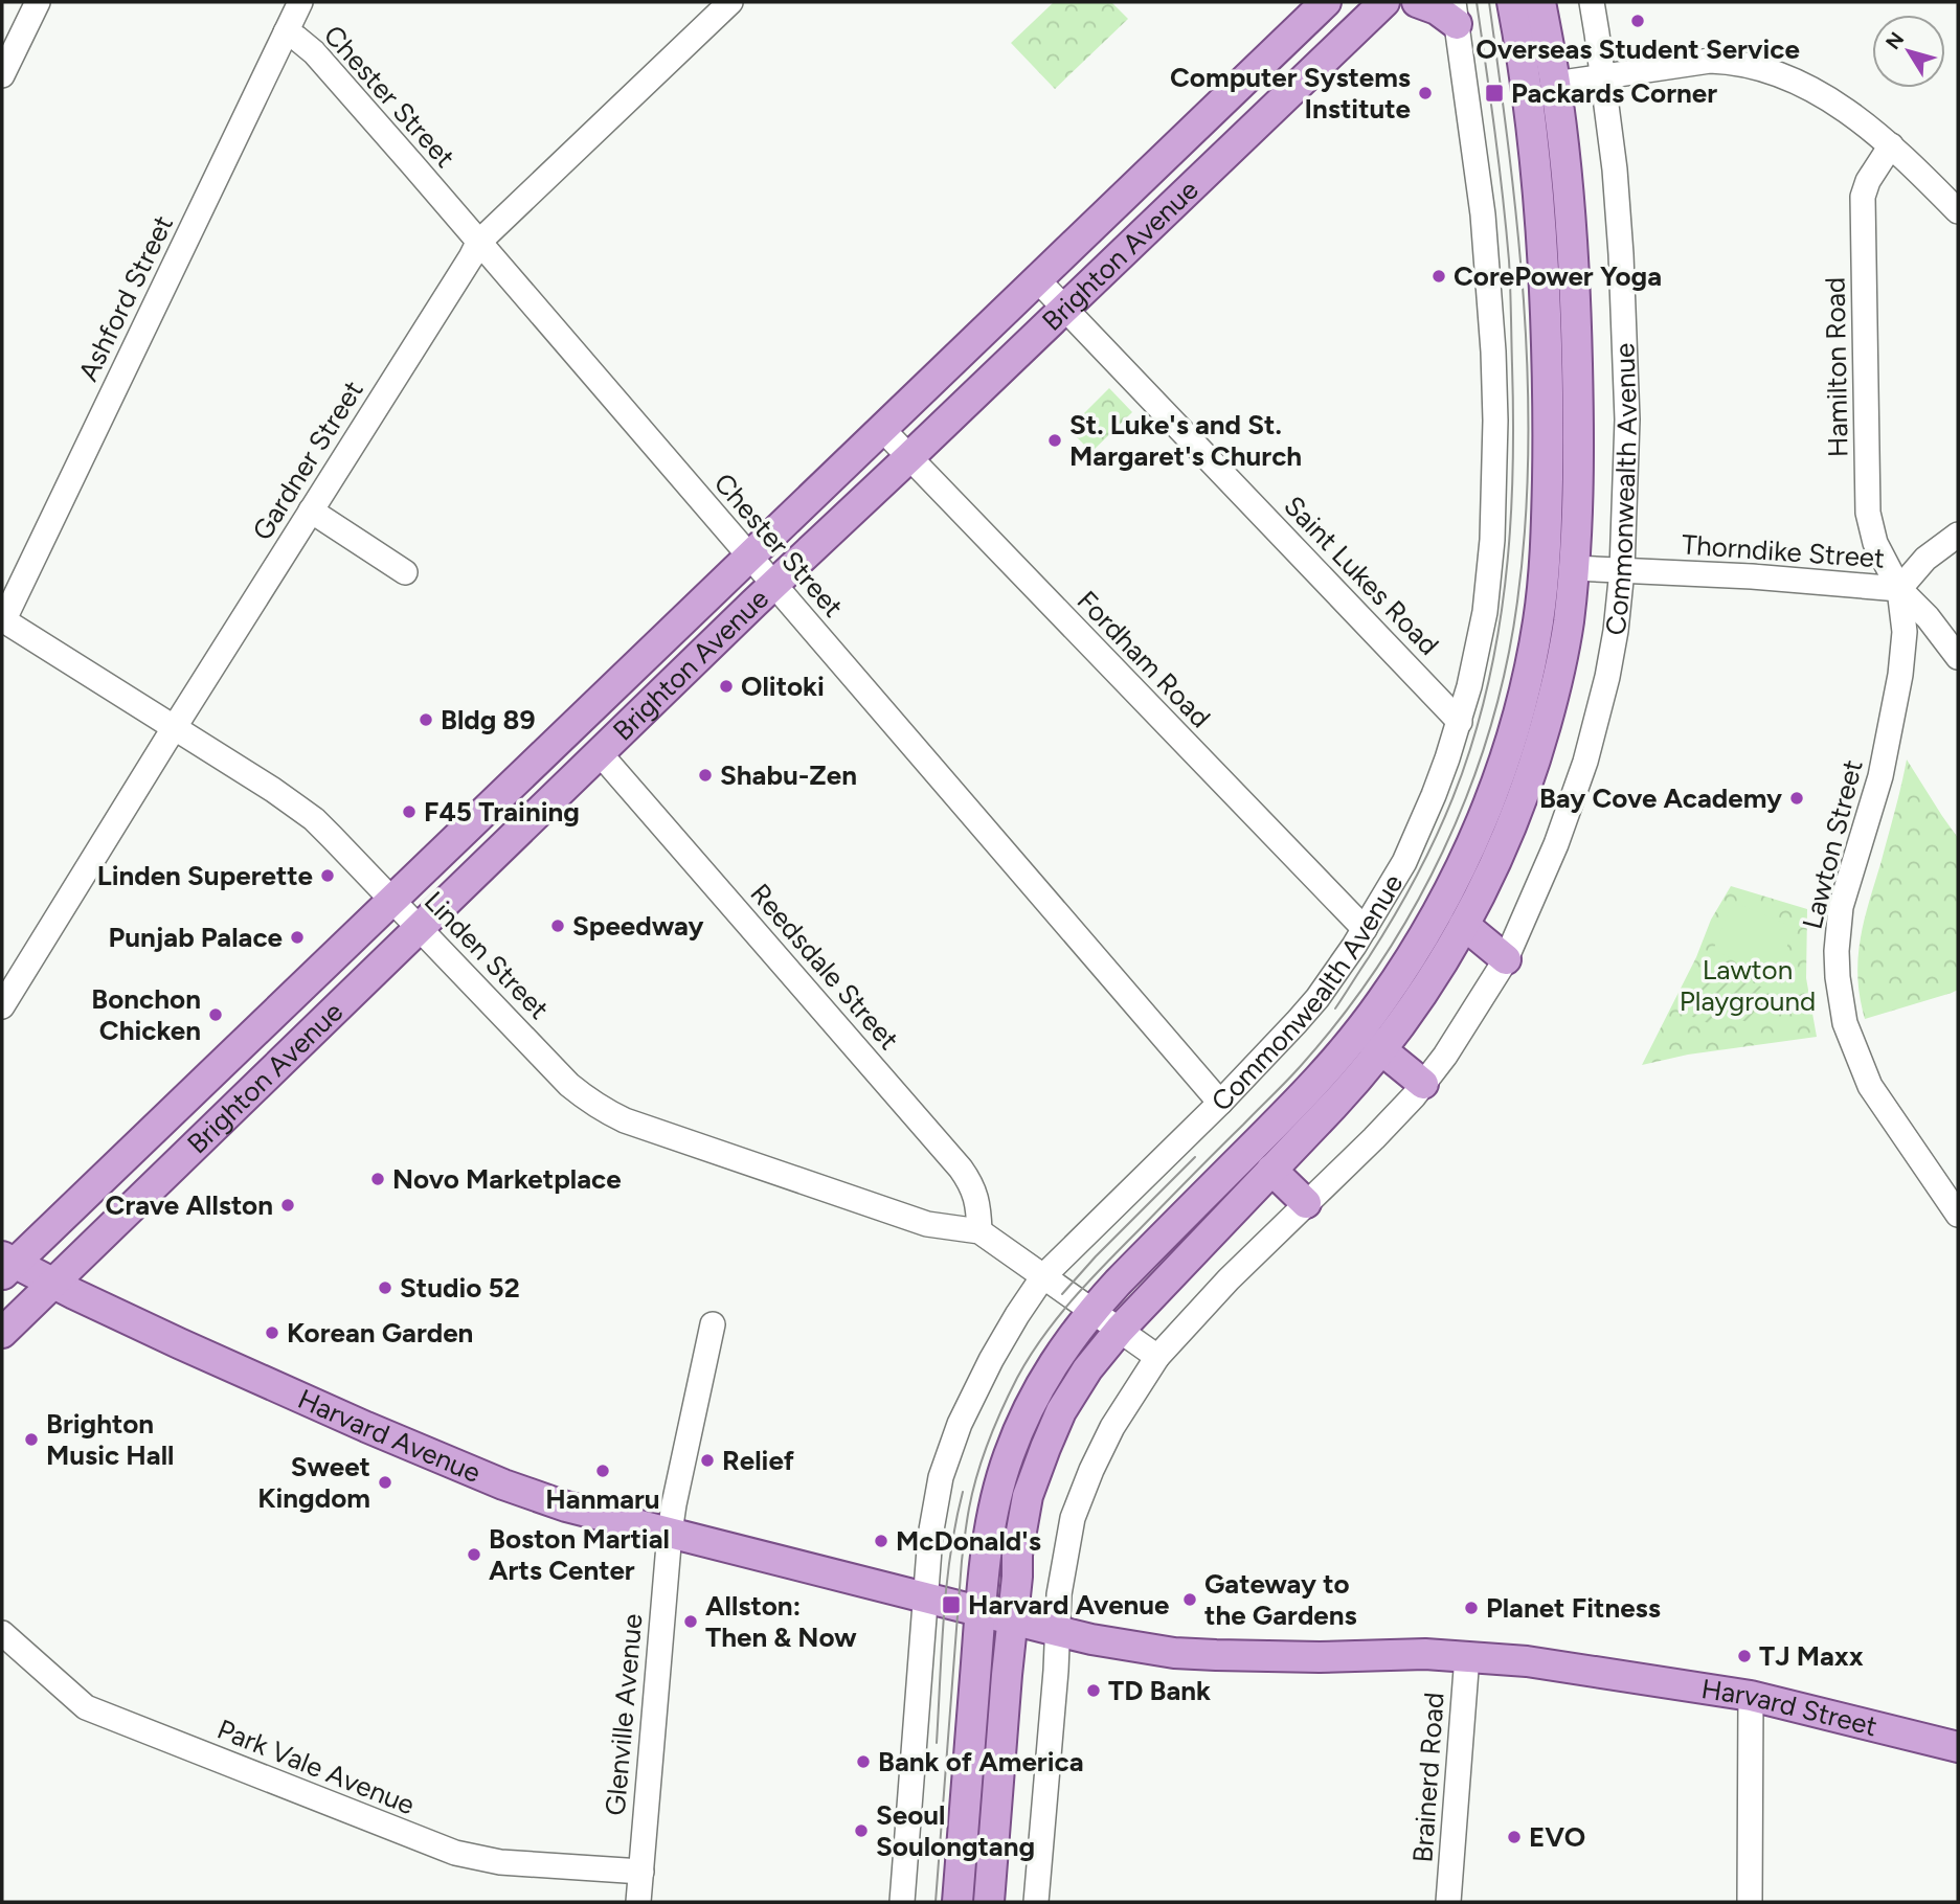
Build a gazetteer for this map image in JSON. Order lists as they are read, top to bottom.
{
  "streets": {
    "main road": [
      "Brighton Avenue",
      "Commonwealth Avenue",
      "Harvard Avenue",
      "Harvard Street"
    ],
    "street": [
      "Chester Street",
      "Ashford Street",
      "Hamilton Road",
      "Gardner Street",
      "Thorndike Street",
      "Saint Lukes Road",
      "Fordham Road",
      "Lawton Street",
      "Linden Street",
      "Reedsdale Street",
      "Glenville Avenue",
      "Park Vale Avenue",
      "Brainerd Road"
    ]
  },
  "crossings": [
    ["Chester Street", "Brighton Avenue"],
    ["Chester Street", "Ashford Street"],
    ["Chester Street", "Gardner Street"],
    ["Chester Street", "Commonwealth Avenue"],
    ["Brighton Avenue", "Saint Lukes Road"],
    ["Brighton Avenue", "Fordham Road"],
    ["Brighton Avenue", "Linden Street"],
    ["Brighton Avenue", "Reedsdale Street"],
    ["Brighton Avenue", "Harvard Avenue"],
    ["Ashford Street", "Linden Street"],
    ["Hamilton Road", "Thorndike Street"],
    ["Hamilton Road", "Lawton Street"],
    ["Gardner Street", "Linden Street"],
    ["Commonwealth Avenue", "Thorndike Street"],
    ["Commonwealth Avenue", "Saint Lukes Road"],
    ["Commonwealth Avenue", "Fordham Road"],
    ["Commonwealth Avenue", "Harvard Avenue"],
    ["Thorndike Street", "Lawton Street"],
    ["Linden Street", "Reedsdale Street"],
    ["Harvard Avenue", "Harvard Street"],
    ["Harvard Avenue", "Glenville Avenue"],
    ["Harvard Avenue", "Brainerd Road"],
    ["Glenville Avenue", "Park Vale Avenue"]
  ],
  "parks": ["Lawton Playground"],
  "places": {
    "other": [
      "Overseas Student Service",
      "Computer Systems Institute",
      "CorePower Yoga",
      "St. Luke's and St. Margaret's Church",
      "Olitoki",
      "Bldg 89",
      "Shabu-Zen",
      "Bay Cove Academy",
      "F45 Training",
      "Linden Superette",
      "Speedway",
      "Punjab Palace",
      "Bonchon Chicken",
      "Novo Marketplace",
      "Crave Allston",
      "Studio 52",
      "Korean Garden",
      "Brighton Music Hall",
      "Relief",
      "Hanmaru",
      "Sweet Kingdom",
      "McDonald's",
      "Boston Martial Arts Center",
      "Gateway to the Gardens",
      "Planet Fitness",
      "Allston: Then & Now",
      "TJ Maxx",
      "TD Bank",
      "Bank of America",
      "Seoul Soulongtang",
      "EVO"
    ],
    "transit": ["Packards Corner", "Harvard Avenue"]
  },
  "north": "top left"
}
